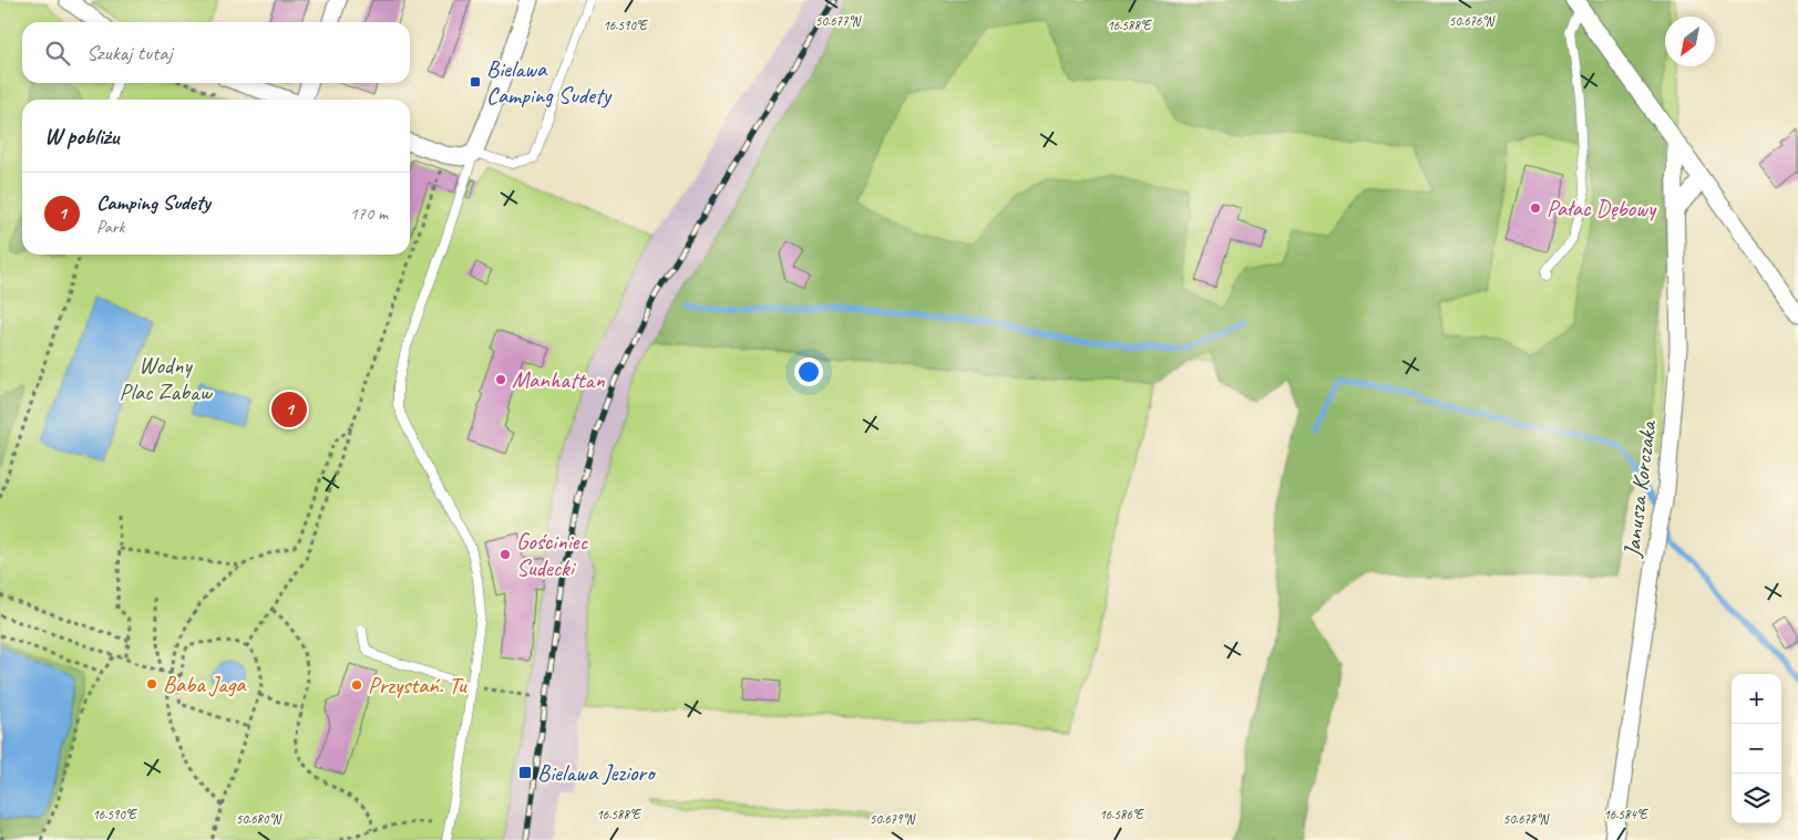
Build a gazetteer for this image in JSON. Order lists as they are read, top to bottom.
{
  "streets": {
    "street": ["Janusza Korczaka"]
  },
  "parks": ["Wodny Plac Zabaw"],
  "places": {
    "transit": ["Bielawa Camping Sudety", "Bielawa Jezioro"],
    "other": [
      "Pałac Dębowy",
      "Manhattan",
      "Gościniec Sudecki",
      "Baba Jaga",
      "Przystań. Tu"
    ]
  },
  "north": "bottom left",
  "page": {
    "search": "Szukaj tutaj",
    "heading": "W pobliżu",
    "list": [
      {
        "mark": "1",
        "name": "Camping Sudety",
        "note": "Park",
        "value": "170 m"
      }
    ],
    "pins": "1",
    "map_buttons": ["+", "−"]
  },
  "coordinates": [
    "50.676°N",
    "50.677°N",
    "16.590°E",
    "16.588°E",
    "16.586°E",
    "16.584°E",
    "50.680°N",
    "50.679°N",
    "50.678°N"
  ]
}
